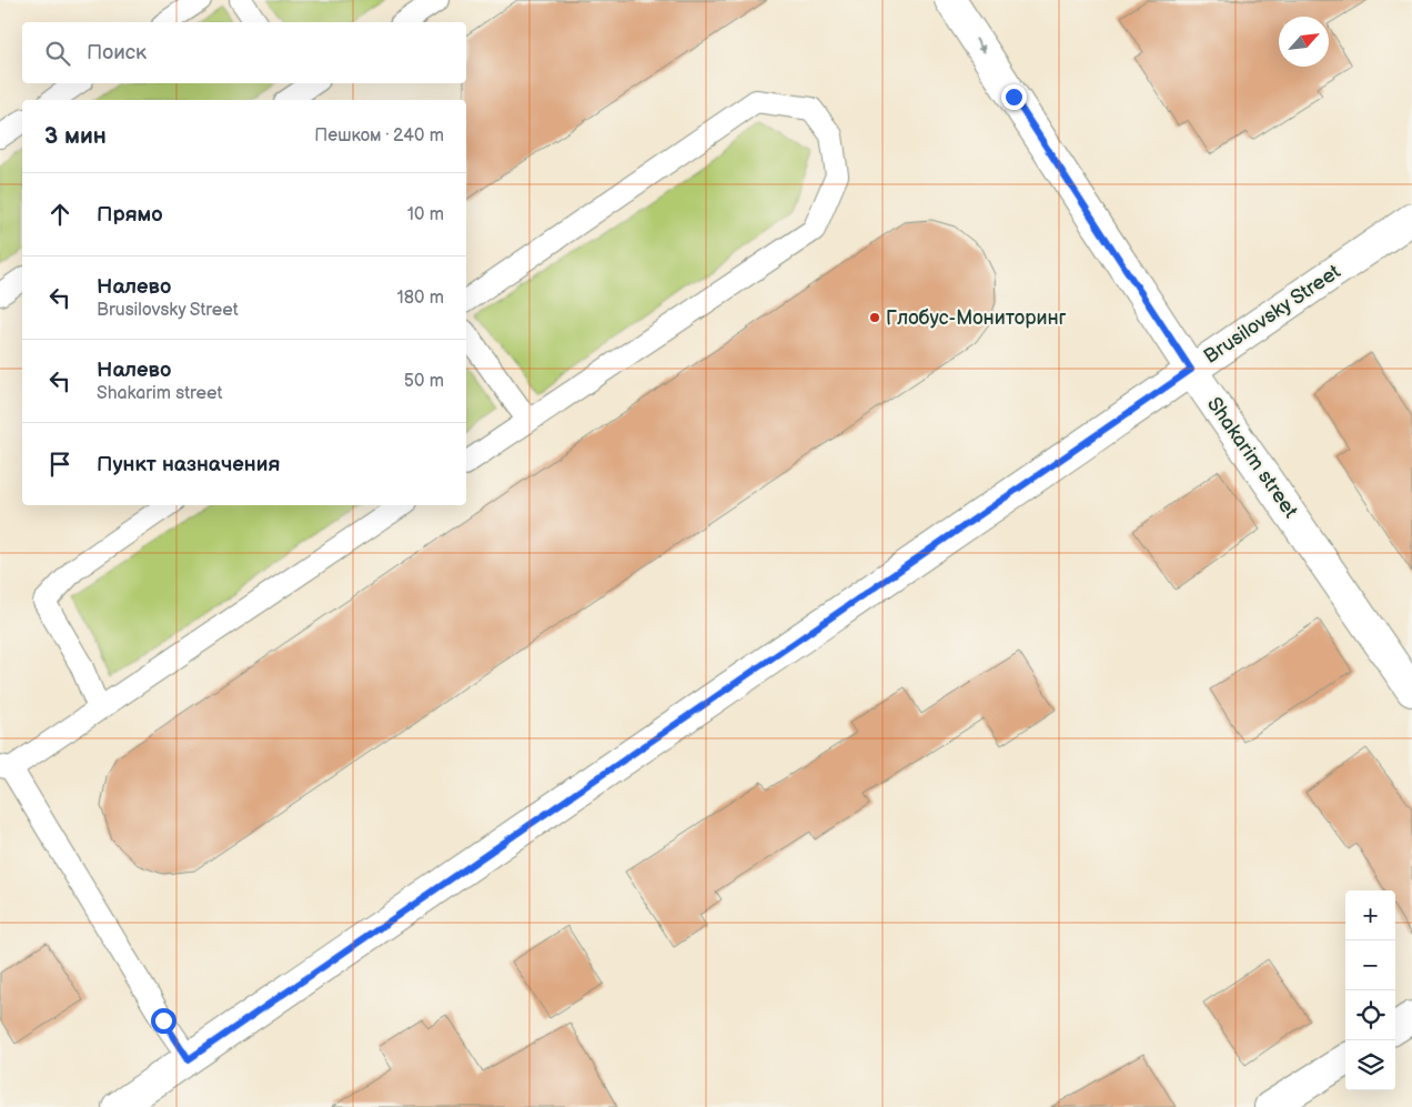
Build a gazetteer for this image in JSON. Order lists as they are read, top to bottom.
{
  "streets": {
    "street": ["Brusilovsky Street", "Shakarim street"]
  },
  "crossings": [
    ["Brusilovsky Street", "Shakarim street"]
  ],
  "one_way": ["Shakarim street"],
  "places": ["Глобус-Мониторинг"],
  "north": "top right",
  "page": {
    "search": "Поиск",
    "heading": ["3 мин", "Пешком · 240 m"],
    "list": [
      ["Прямо", "10 m"],
      ["Налево", "Brusilovsky Street", "180 m"],
      ["Налево", "Shakarim street", "50 m"],
      "Пункт назначения"
    ],
    "map_buttons": ["+", "−"]
  }
}
